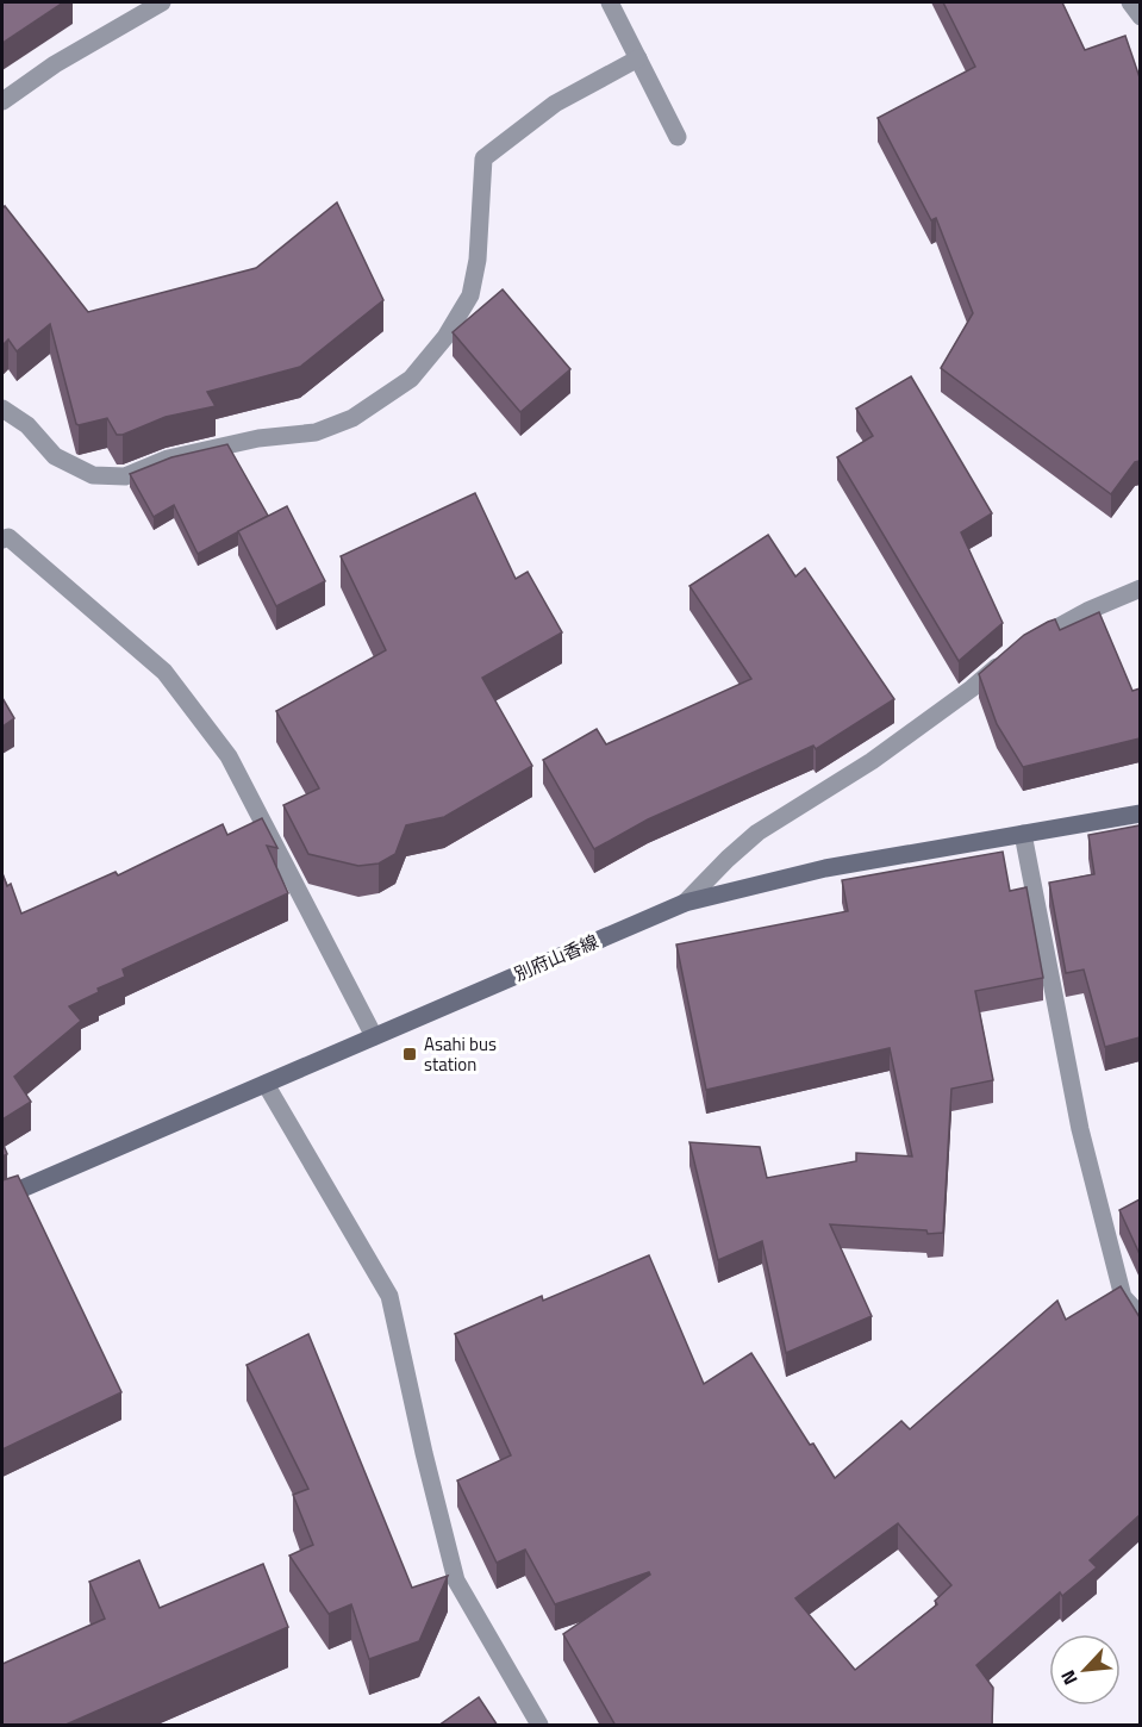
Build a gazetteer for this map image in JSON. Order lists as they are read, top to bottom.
{
  "streets": {
    "main road": ["別府山香線"]
  },
  "places": {
    "transit": ["Asahi bus station"]
  },
  "north": "bottom left"
}
